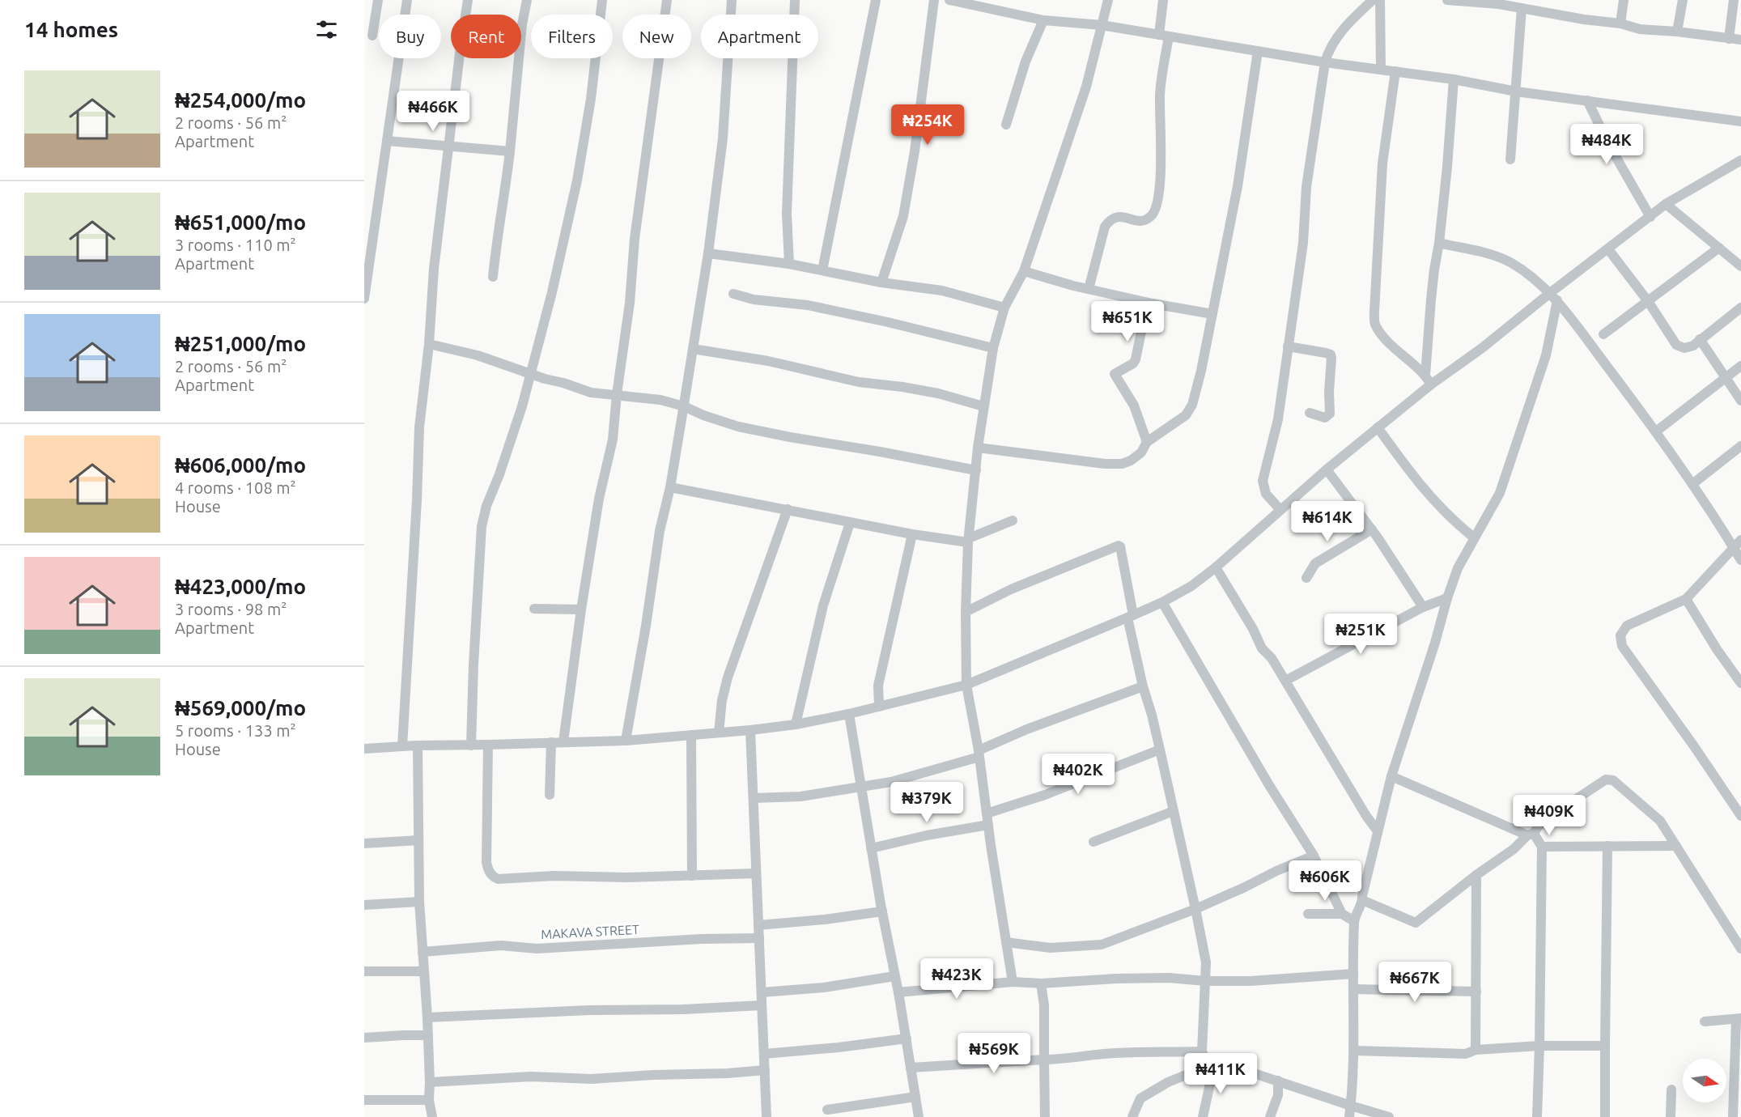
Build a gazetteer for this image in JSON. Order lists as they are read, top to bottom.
{
  "streets": {
    "street": ["MAKAVA STREET"]
  },
  "north": "right",
  "page": {
    "heading": "14 homes",
    "chip": [
      "Buy",
      "Rent",
      "Filters",
      "New",
      "Apartment"
    ],
    "list": [
      {
        "name": "₦254,000/mo",
        "note": "2 rooms · 56 m² · Apartment"
      },
      {
        "name": "₦651,000/mo",
        "note": "3 rooms · 110 m² · Apartment"
      },
      {
        "name": "₦251,000/mo",
        "note": "2 rooms · 56 m² · Apartment"
      },
      {
        "name": "₦606,000/mo",
        "note": "4 rooms · 108 m² · House"
      },
      {
        "name": "₦423,000/mo",
        "note": "3 rooms · 98 m² · Apartment"
      },
      {
        "name": "₦569,000/mo",
        "note": "5 rooms · 133 m² · House"
      }
    ],
    "price": [
      "₦466K",
      "₦254K",
      "₦484K",
      "₦651K",
      "₦614K",
      "₦251K",
      "₦402K",
      "₦379K",
      "₦409K",
      "₦606K",
      "₦423K",
      "₦667K",
      "₦569K",
      "₦411K"
    ]
  }
}
